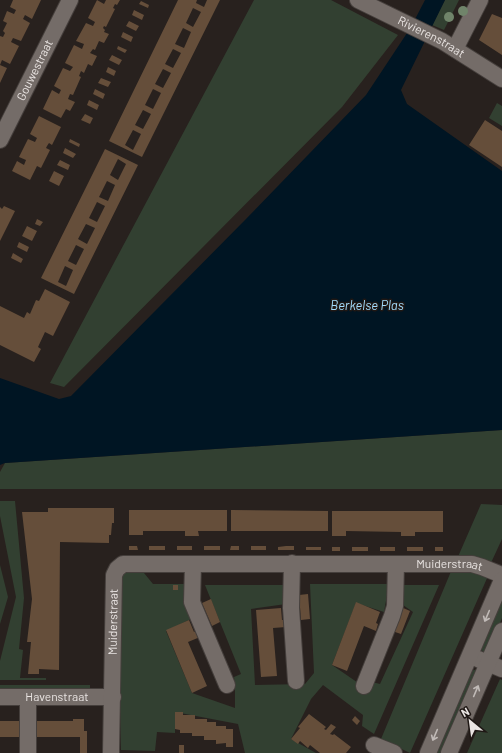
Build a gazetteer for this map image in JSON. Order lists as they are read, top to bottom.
{
  "streets": {
    "street": [
      "Rivierenstraat",
      "Gouwestraat",
      "Muiderstraat",
      "Havenstraat"
    ]
  },
  "crossings": [
    ["Muiderstraat", "Havenstraat"]
  ],
  "water": ["Berkelse Plas"],
  "north": "top left"
}
